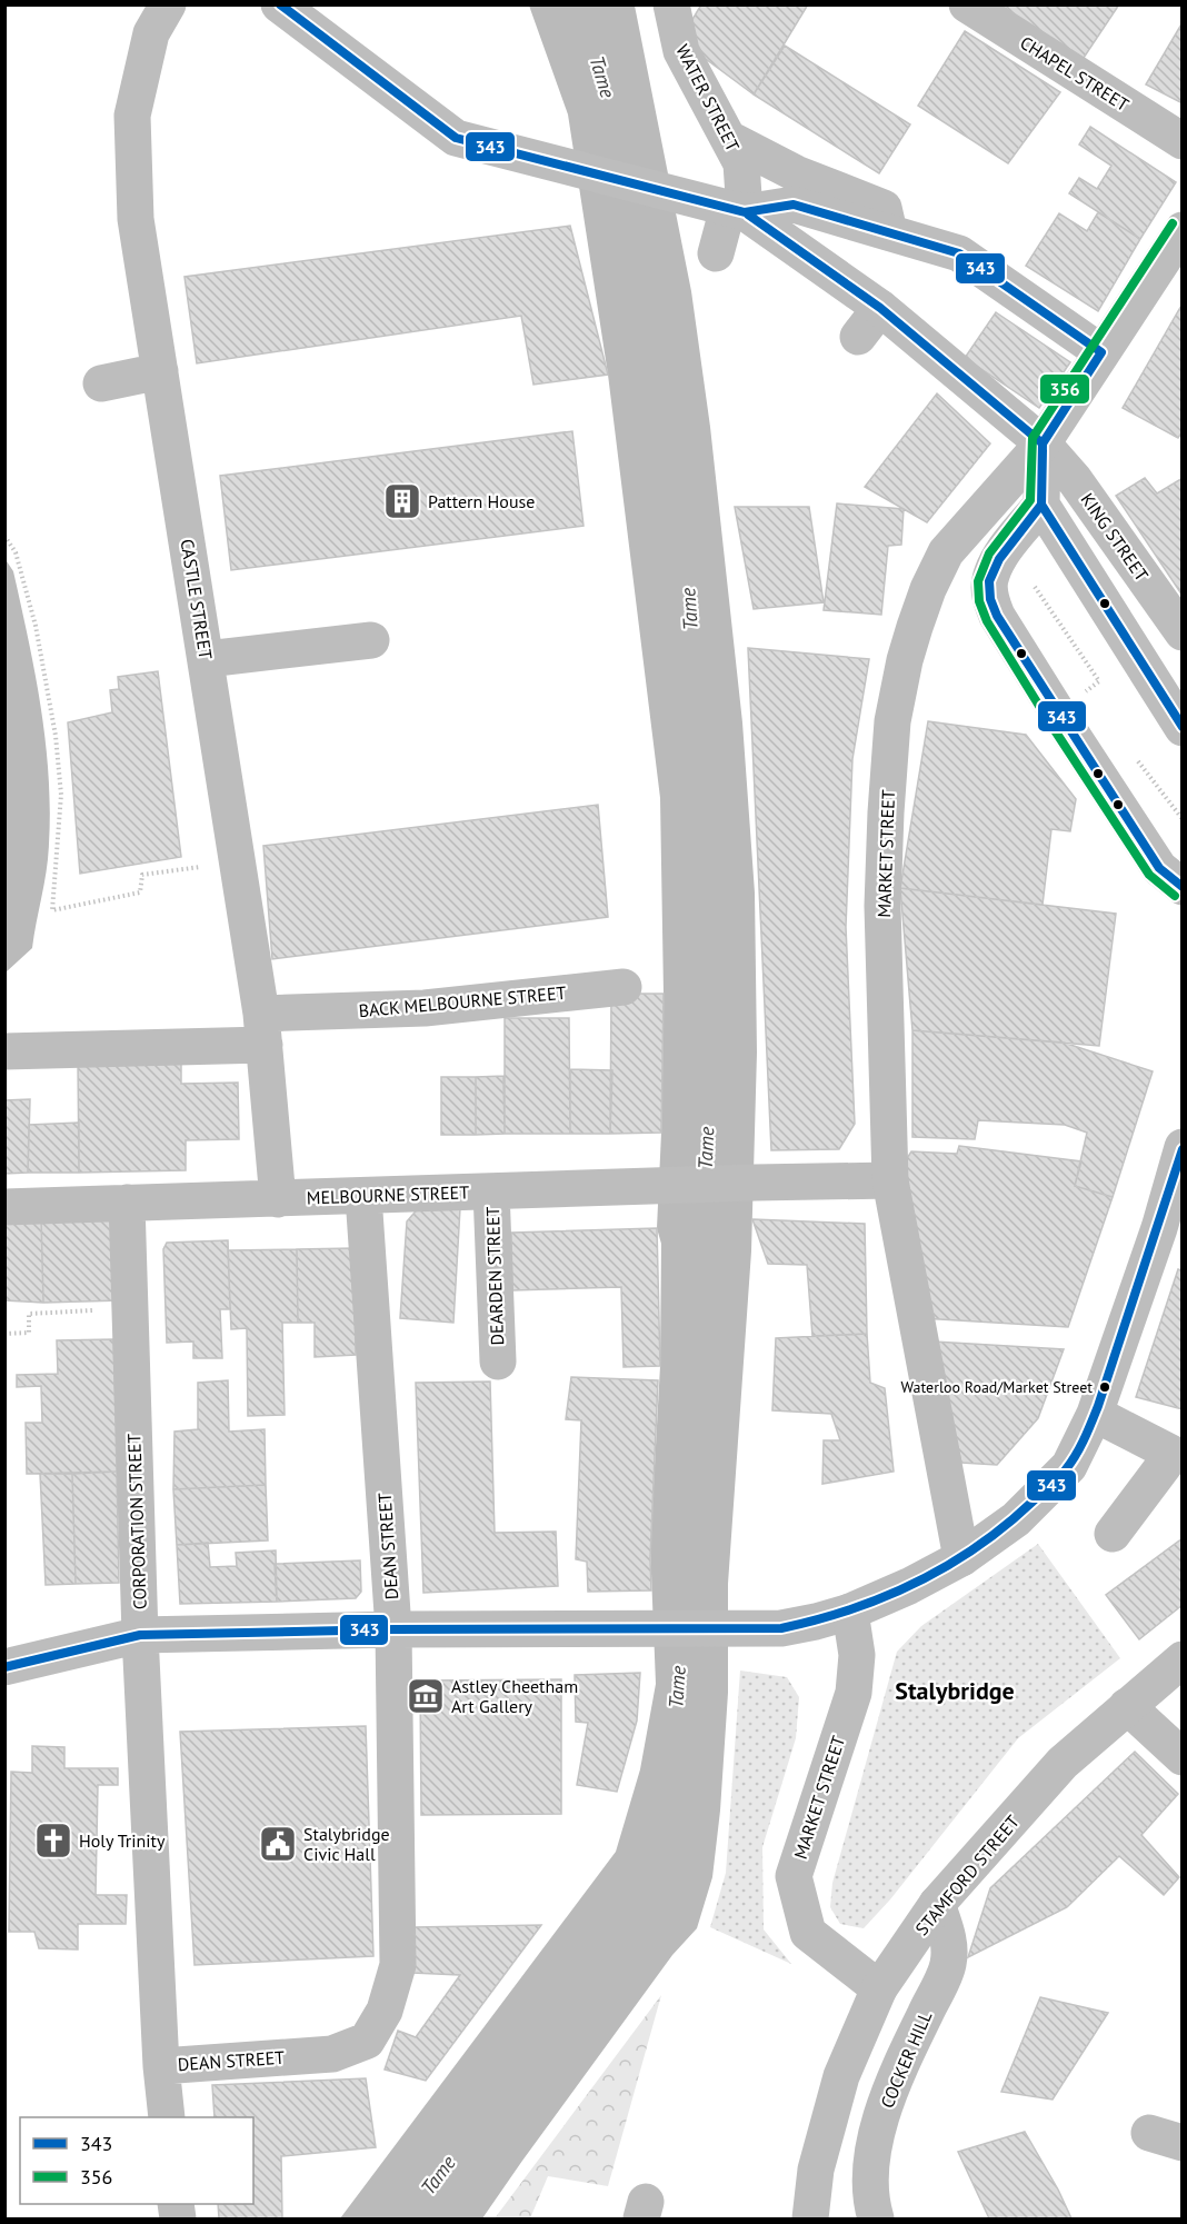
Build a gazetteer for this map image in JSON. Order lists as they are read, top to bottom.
{
  "streets": {
    "main road": [
      "CHAPEL STREET",
      "WATER STREET",
      "KING STREET",
      "CASTLE STREET",
      "MARKET STREET",
      "BACK MELBOURNE STREET",
      "MELBOURNE STREET",
      "DEARDEN STREET",
      "CORPORATION STREET",
      "DEAN STREET",
      "STAMFORD STREET",
      "COCKER HILL"
    ]
  },
  "crossings": [
    ["KING STREET", "MARKET STREET"],
    ["CASTLE STREET", "BACK MELBOURNE STREET"],
    ["CASTLE STREET", "MELBOURNE STREET"],
    ["MARKET STREET", "MELBOURNE STREET"],
    ["MARKET STREET", "STAMFORD STREET"],
    ["MELBOURNE STREET", "DEARDEN STREET"],
    ["MELBOURNE STREET", "CORPORATION STREET"],
    ["MELBOURNE STREET", "DEAN STREET"],
    ["CORPORATION STREET", "DEAN STREET"],
    ["STAMFORD STREET", "COCKER HILL"]
  ],
  "districts": ["Stalybridge"],
  "water": ["Tame"],
  "places": {
    "building": ["Pattern House"],
    "other": ["Waterloo Road/Market Street"],
    "museum": ["Astley Cheetham Art Gallery"],
    "church": ["Holy Trinity"],
    "public building": ["Stalybridge Civic Hall"]
  },
  "lines": ["transit line 343", "transit line 356"],
  "legend": ["343", "356"]
}
